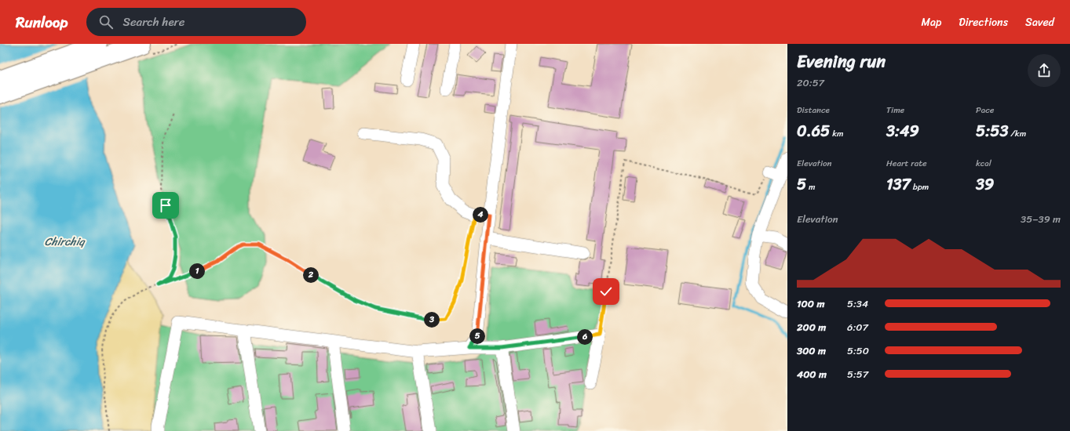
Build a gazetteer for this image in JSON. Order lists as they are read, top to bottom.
{
  "water": ["Chirchiq"],
  "page": {
    "header": "Runloop",
    "search": "Search here",
    "nav": ["Map", "Directions", "Saved"],
    "heading": ["Evening run", "20:57"],
    "stats": [
      ["Distance", "0.65 km"],
      ["Time", "3:49"],
      ["Pace", "5:53 /km"],
      ["Elevation", "5 m"],
      ["Heart rate", "137 bpm"],
      ["kcal", "39"]
    ],
    "chart": ["Elevation", "35–39 m"],
    "pins": [
      "4",
      "1",
      "2",
      "3",
      "5",
      "6"
    ],
    "list": [
      {
        "name": "100 m",
        "note": "5:34"
      },
      {
        "name": "200 m",
        "note": "6:07"
      },
      {
        "name": "300 m",
        "note": "5:50"
      },
      {
        "name": "400 m",
        "note": "5:57"
      }
    ]
  }
}
